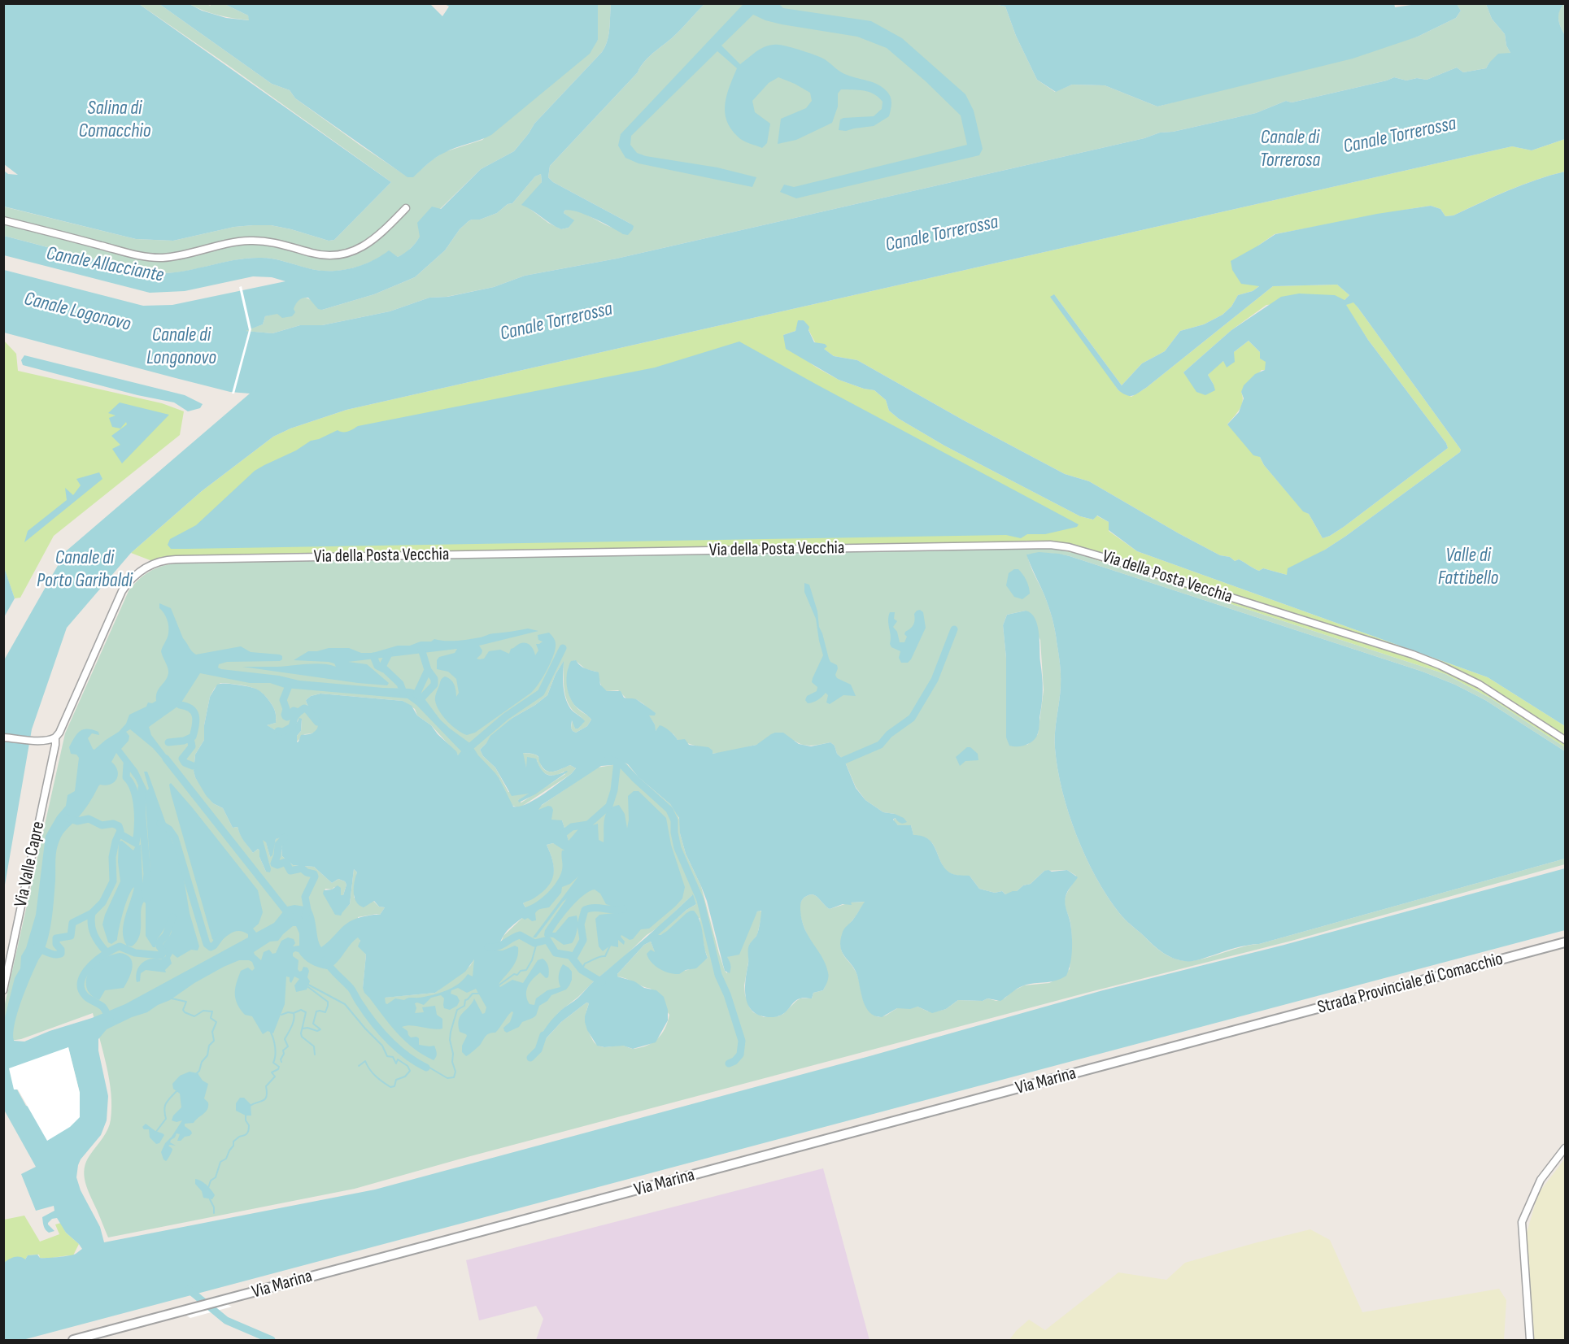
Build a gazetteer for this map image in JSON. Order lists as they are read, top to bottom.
{
  "streets": {
    "street": [
      "Via della Posta Vecchia",
      "Via Valle Capre",
      "Strada Provinciale di Comacchio",
      "Via Marina"
    ]
  },
  "crossings": [
    ["Via della Posta Vecchia", "Via Valle Capre"],
    ["Strada Provinciale di Comacchio", "Via Marina"]
  ],
  "water": [
    "Salina di Comacchio",
    "Canale Torrerossa",
    "Canale di Torrerosa",
    "Canale Allacciante",
    "Canale Logonovo",
    "Canale di Longonovo",
    "Valle di Fattibello",
    "Canale di Porto Garibaldi"
  ]
}
